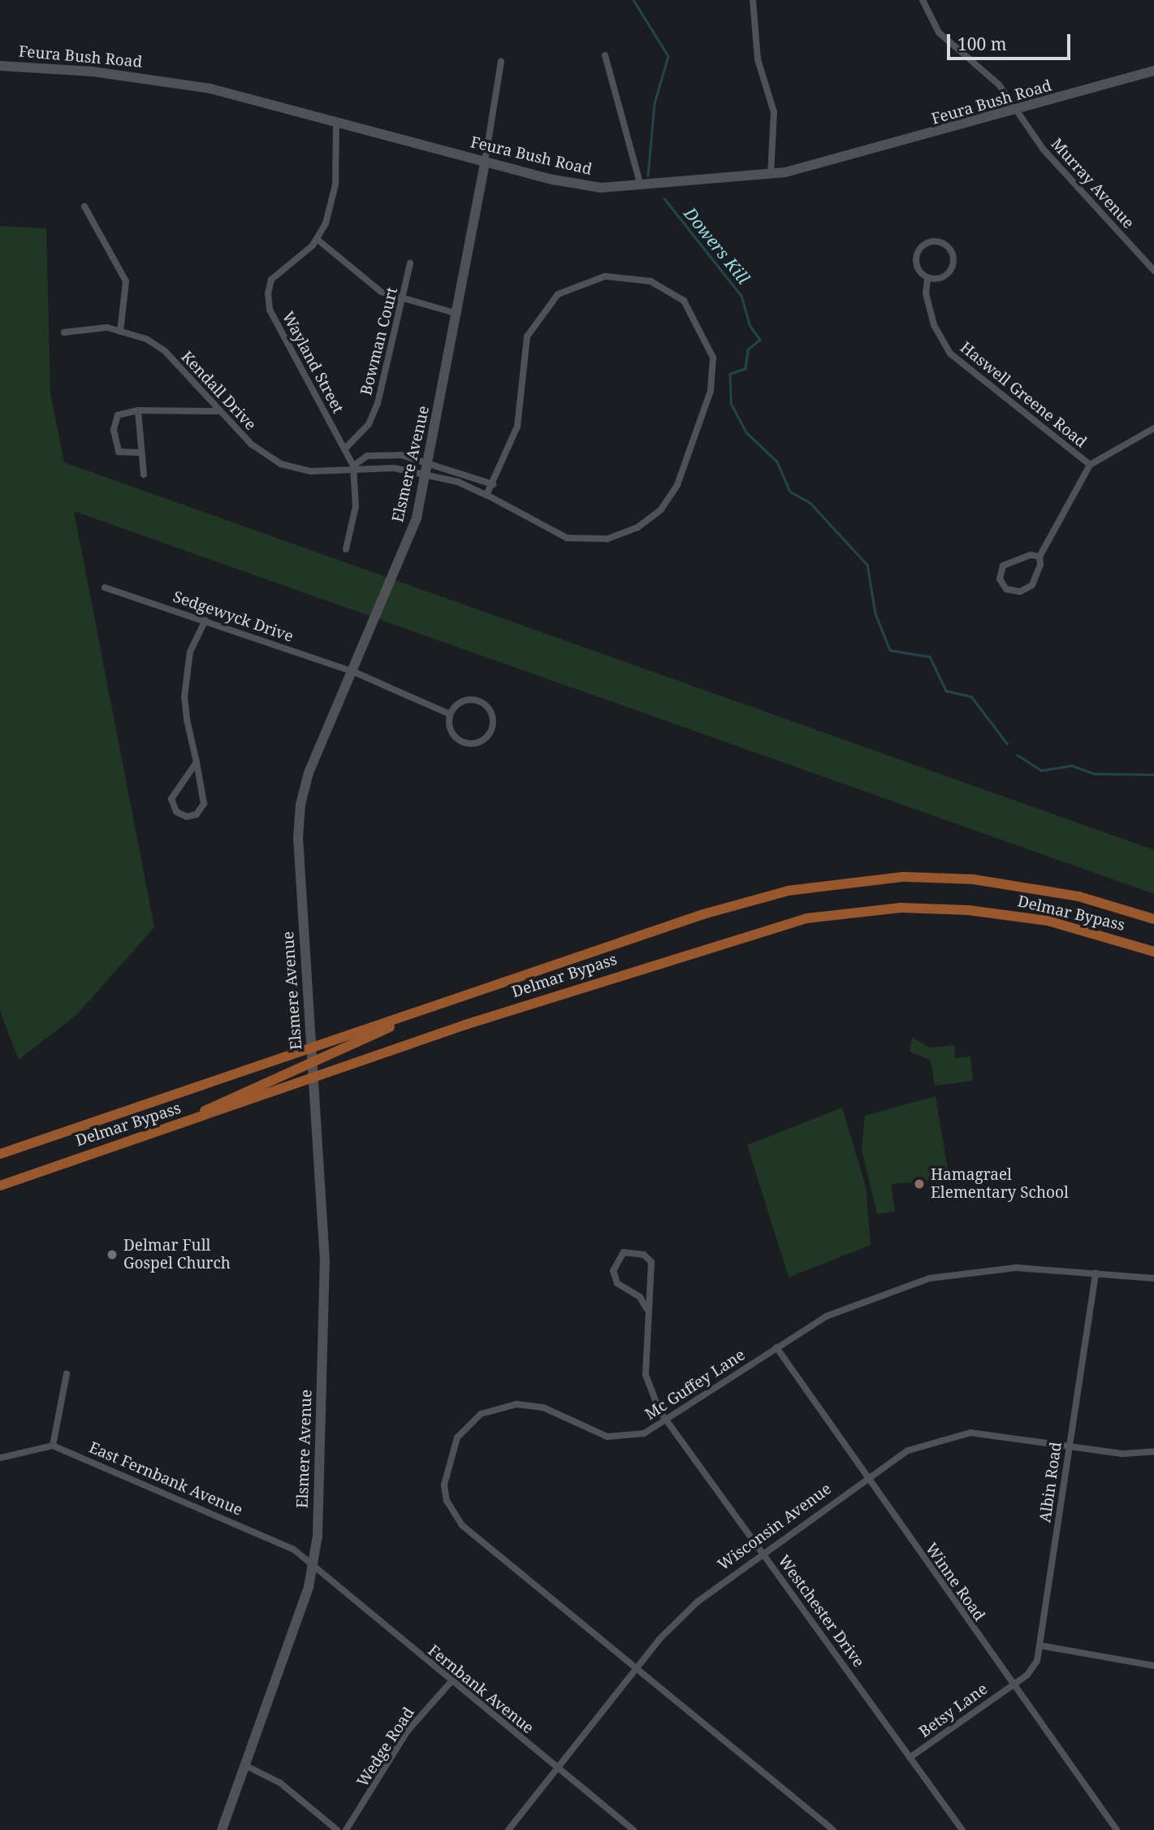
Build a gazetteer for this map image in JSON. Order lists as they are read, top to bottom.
{
  "streets": {
    "main road": ["Feura Bush Road", "Elsmere Avenue", "Delmar Bypass"],
    "street": [
      "Murray Avenue",
      "Bowman Court",
      "Wayland Street",
      "Kendall Drive",
      "Haswell Greene Road",
      "Sedgewyck Drive",
      "Mc Guffey Lane",
      "East Fernbank Avenue",
      "Albin Road",
      "Wisconsin Avenue",
      "Winne Road",
      "Westchester Drive",
      "Fernbank Avenue",
      "Betsy Lane",
      "Wedge Road"
    ]
  },
  "crossings": [
    ["Feura Bush Road", "Murray Avenue"],
    ["Feura Bush Road", "Wayland Street"],
    ["Feura Bush Road", "Elsmere Avenue"],
    ["Bowman Court", "Wayland Street"],
    ["Wayland Street", "Kendall Drive"],
    ["Kendall Drive", "Elsmere Avenue"],
    ["Elsmere Avenue", "Sedgewyck Drive"],
    ["Elsmere Avenue", "Delmar Bypass"],
    ["Elsmere Avenue", "East Fernbank Avenue"],
    ["Elsmere Avenue", "Fernbank Avenue"],
    ["Mc Guffey Lane", "Albin Road"],
    ["Mc Guffey Lane", "Wisconsin Avenue"],
    ["Mc Guffey Lane", "Winne Road"],
    ["Mc Guffey Lane", "Westchester Drive"],
    ["East Fernbank Avenue", "Fernbank Avenue"],
    ["Albin Road", "Wisconsin Avenue"],
    ["Albin Road", "Winne Road"],
    ["Albin Road", "Betsy Lane"],
    ["Wisconsin Avenue", "Winne Road"],
    ["Wisconsin Avenue", "Westchester Drive"],
    ["Wisconsin Avenue", "Fernbank Avenue"],
    ["Winne Road", "Betsy Lane"],
    ["Westchester Drive", "Betsy Lane"],
    ["Fernbank Avenue", "Wedge Road"]
  ],
  "water": ["Dowers Kill"],
  "places": ["Hamagrael Elementary School", "Delmar Full Gospel Church"],
  "scale_bar": "100 m"
}
